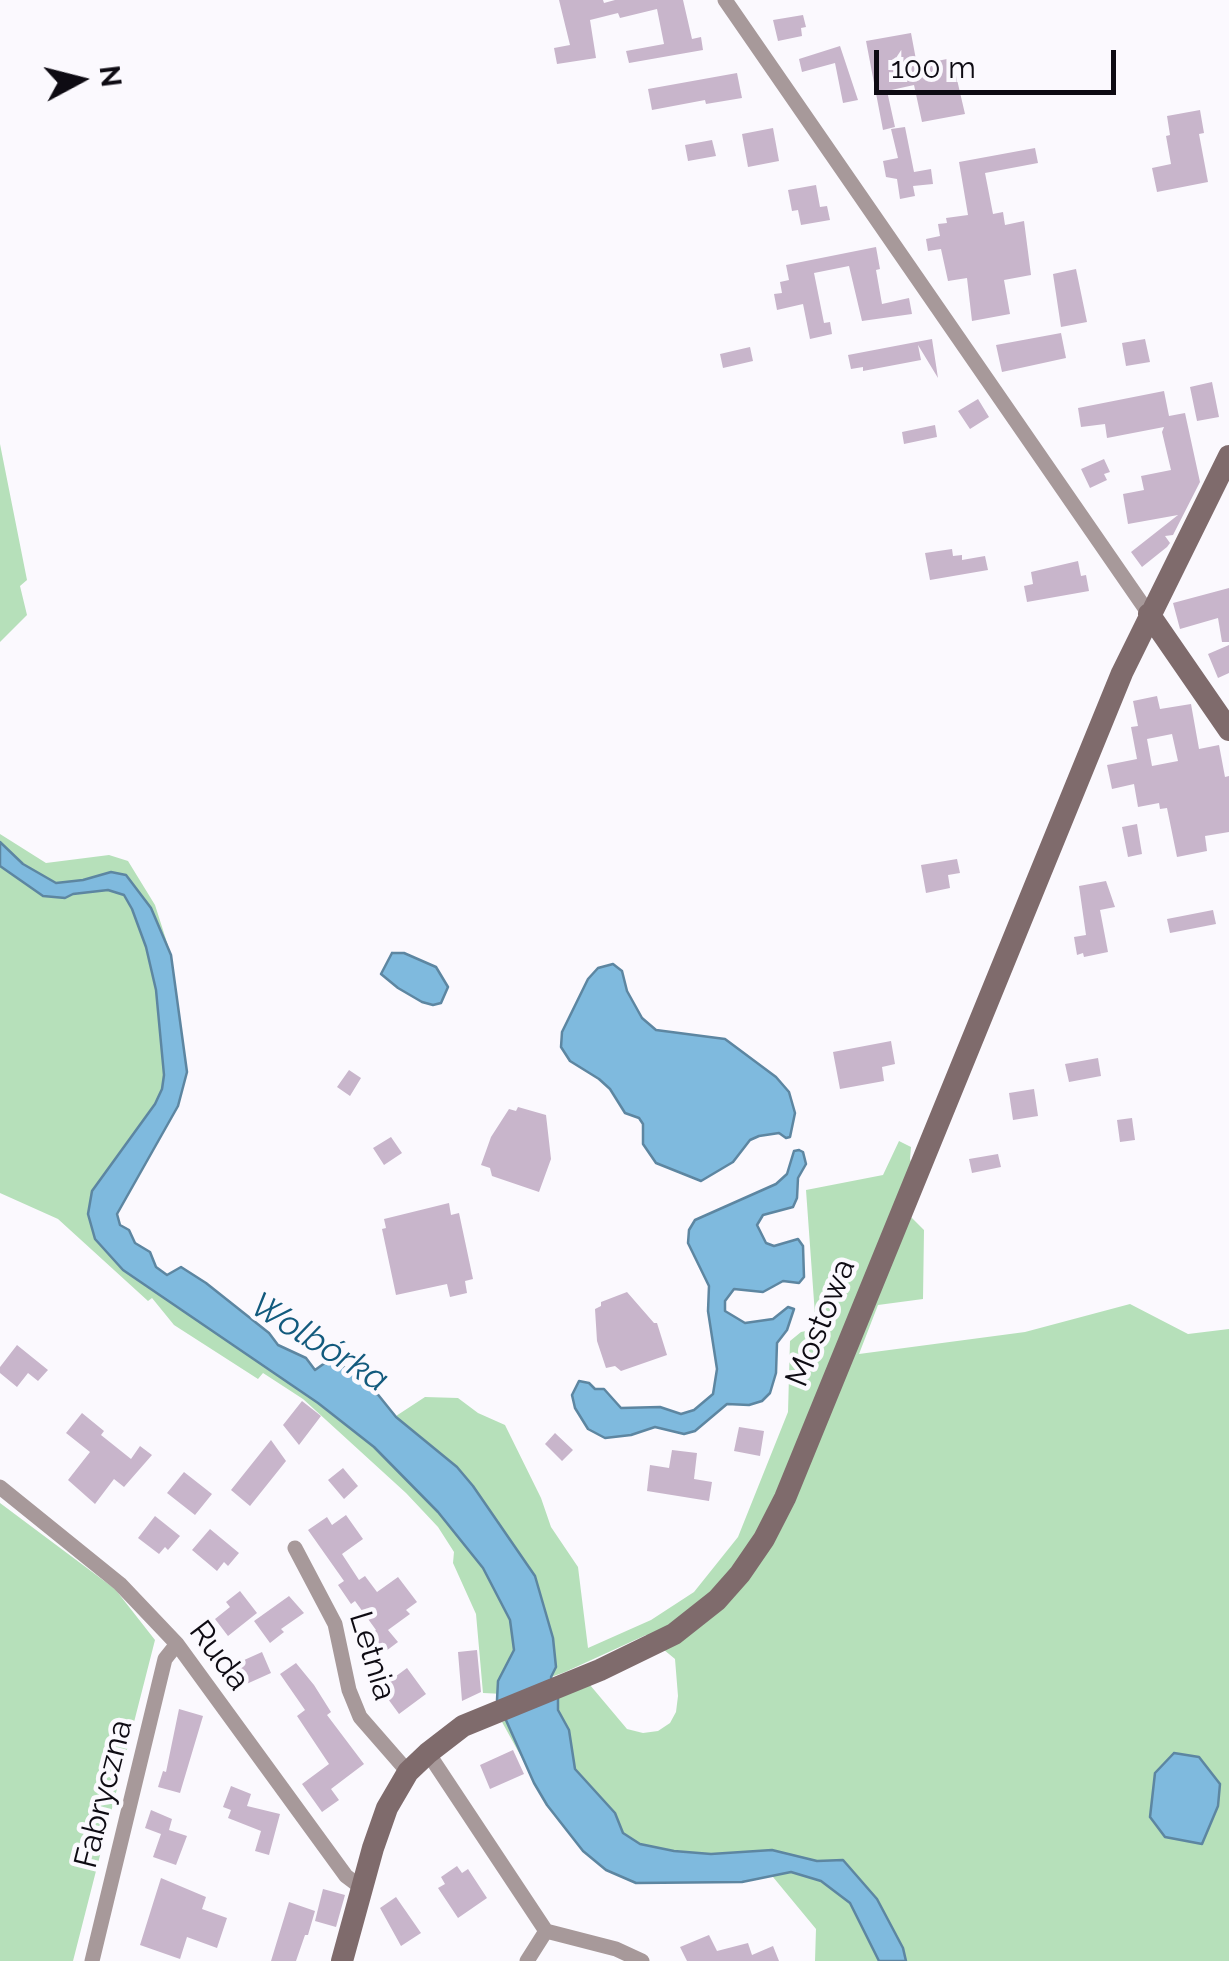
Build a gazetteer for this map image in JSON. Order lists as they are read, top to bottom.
{
  "streets": {
    "street": [
      "Mostowa",
      "Ruda",
      "Letnia",
      "Fabryczna"
    ]
  },
  "crossings": [
    ["Mostowa", "Ruda"],
    ["Mostowa", "Letnia"],
    ["Ruda", "Fabryczna"]
  ],
  "water": ["Wolbórka"],
  "scale_bar": "100 m",
  "north": "right"
}
